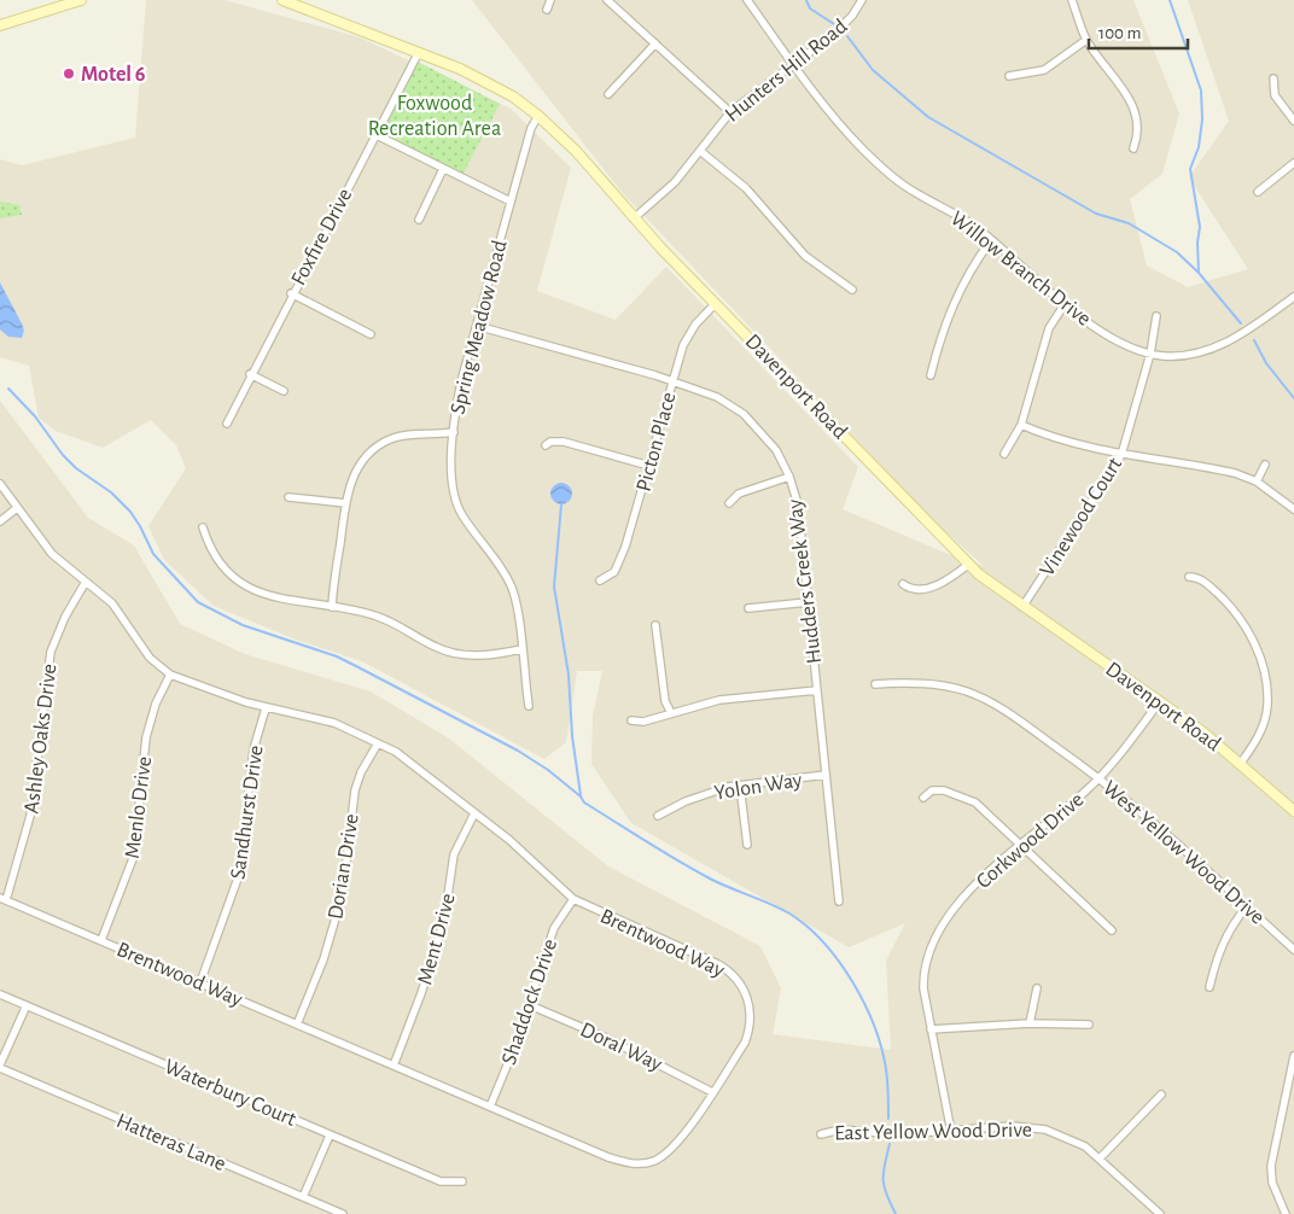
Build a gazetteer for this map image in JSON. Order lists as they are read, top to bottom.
{
  "streets": {
    "street": [
      "Hunters Hill Road",
      "Foxfire Drive",
      "Willow Branch Drive",
      "Spring Meadow Road",
      "Davenport Road",
      "Picton Place",
      "Vinewood Court",
      "Hudders Creek Way",
      "Ashley Oaks Drive",
      "Yolon Way",
      "Menlo Drive",
      "Sandhurst Drive",
      "Corkwood Drive",
      "West Yellow Wood Drive",
      "Dorian Drive",
      "Ment Drive",
      "Brentwood Way",
      "Shaddock Drive",
      "Doral Way",
      "Waterbury Court",
      "East Yellow Wood Drive",
      "Hatteras Lane"
    ]
  },
  "crossings": [
    ["Hunters Hill Road", "Willow Branch Drive"],
    ["Hunters Hill Road", "Davenport Road"],
    ["Foxfire Drive", "Davenport Road"],
    ["Willow Branch Drive", "Vinewood Court"],
    ["Spring Meadow Road", "Davenport Road"],
    ["Spring Meadow Road", "Hudders Creek Way"],
    ["Davenport Road", "Picton Place"],
    ["Davenport Road", "Vinewood Court"],
    ["Davenport Road", "Corkwood Drive"],
    ["Picton Place", "Hudders Creek Way"],
    ["Hudders Creek Way", "Yolon Way"],
    ["Ashley Oaks Drive", "Brentwood Way"],
    ["Menlo Drive", "Brentwood Way"],
    ["Sandhurst Drive", "Brentwood Way"],
    ["Corkwood Drive", "West Yellow Wood Drive"],
    ["Corkwood Drive", "East Yellow Wood Drive"],
    ["Dorian Drive", "Brentwood Way"],
    ["Ment Drive", "Brentwood Way"],
    ["Brentwood Way", "Shaddock Drive"],
    ["Brentwood Way", "Doral Way"],
    ["Shaddock Drive", "Doral Way"]
  ],
  "parks": ["Foxwood Recreation Area"],
  "places": ["Motel 6"],
  "scale_bar": "100 m"
}
